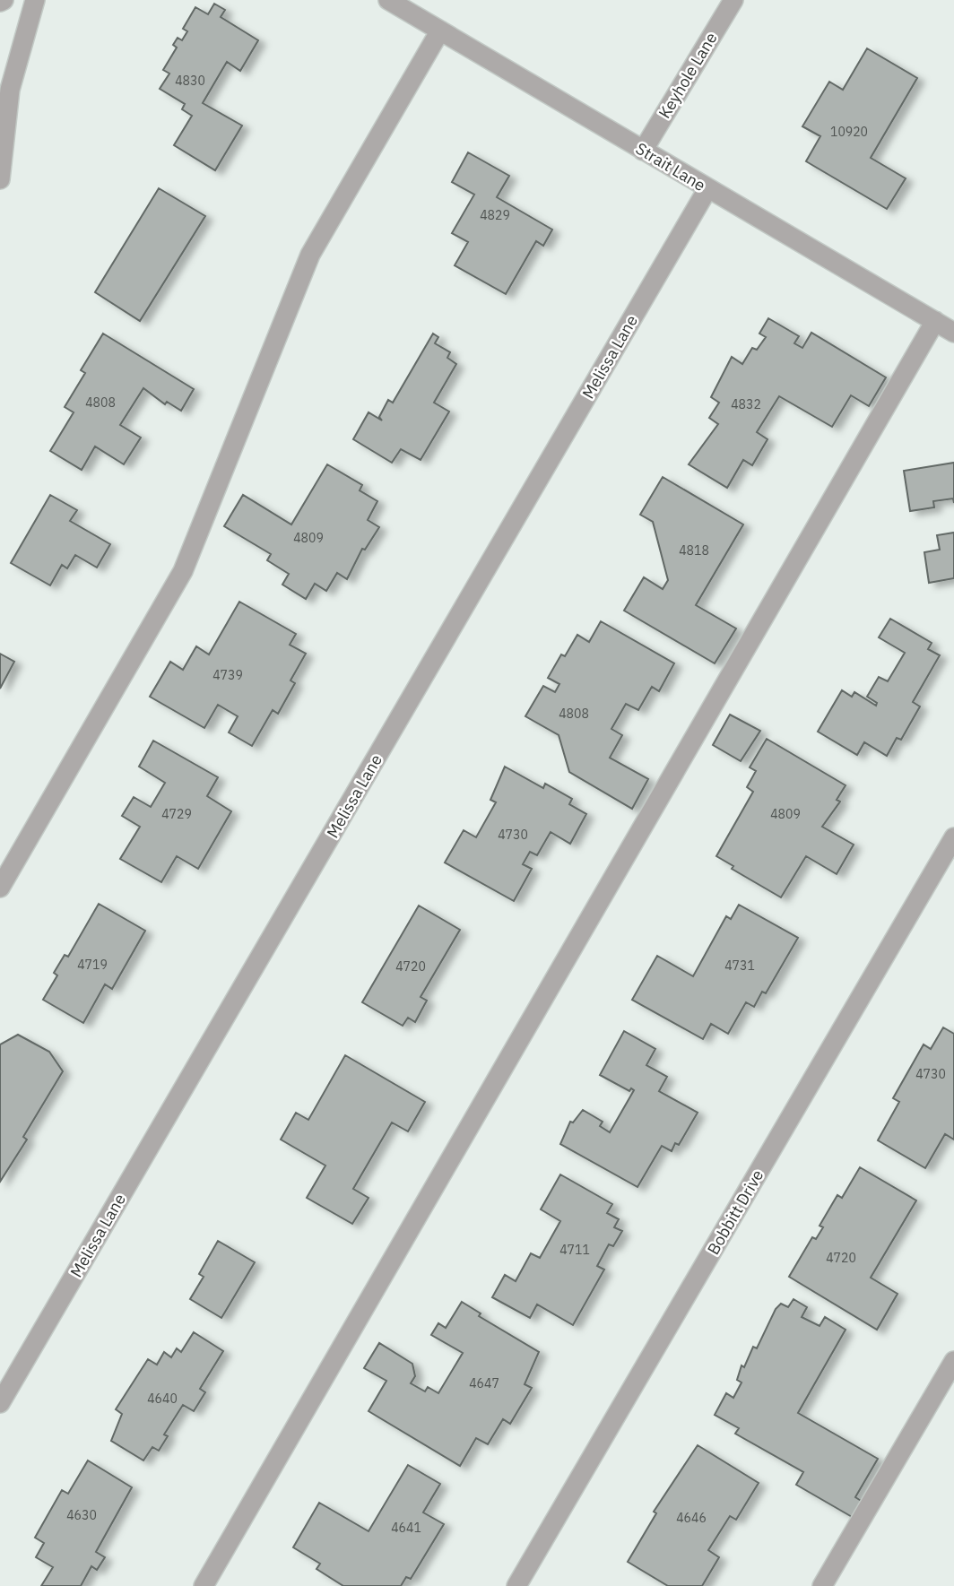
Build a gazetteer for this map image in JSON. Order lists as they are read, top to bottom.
{
  "streets": {
    "street": [
      "Keyhole Lane",
      "Strait Lane",
      "Melissa Lane",
      "Bobbitt Drive"
    ]
  },
  "crossings": [
    ["Keyhole Lane", "Strait Lane"],
    ["Strait Lane", "Melissa Lane"]
  ],
  "house_numbers": [
    "4830",
    "10920",
    "4829",
    "4808",
    "4832",
    "4809",
    "4818",
    "4739",
    "4808",
    "4729",
    "4809",
    "4730",
    "4719",
    "4731",
    "4720",
    "4730",
    "4711",
    "4720",
    "4647",
    "4640",
    "4630",
    "4646",
    "4641"
  ]
}
